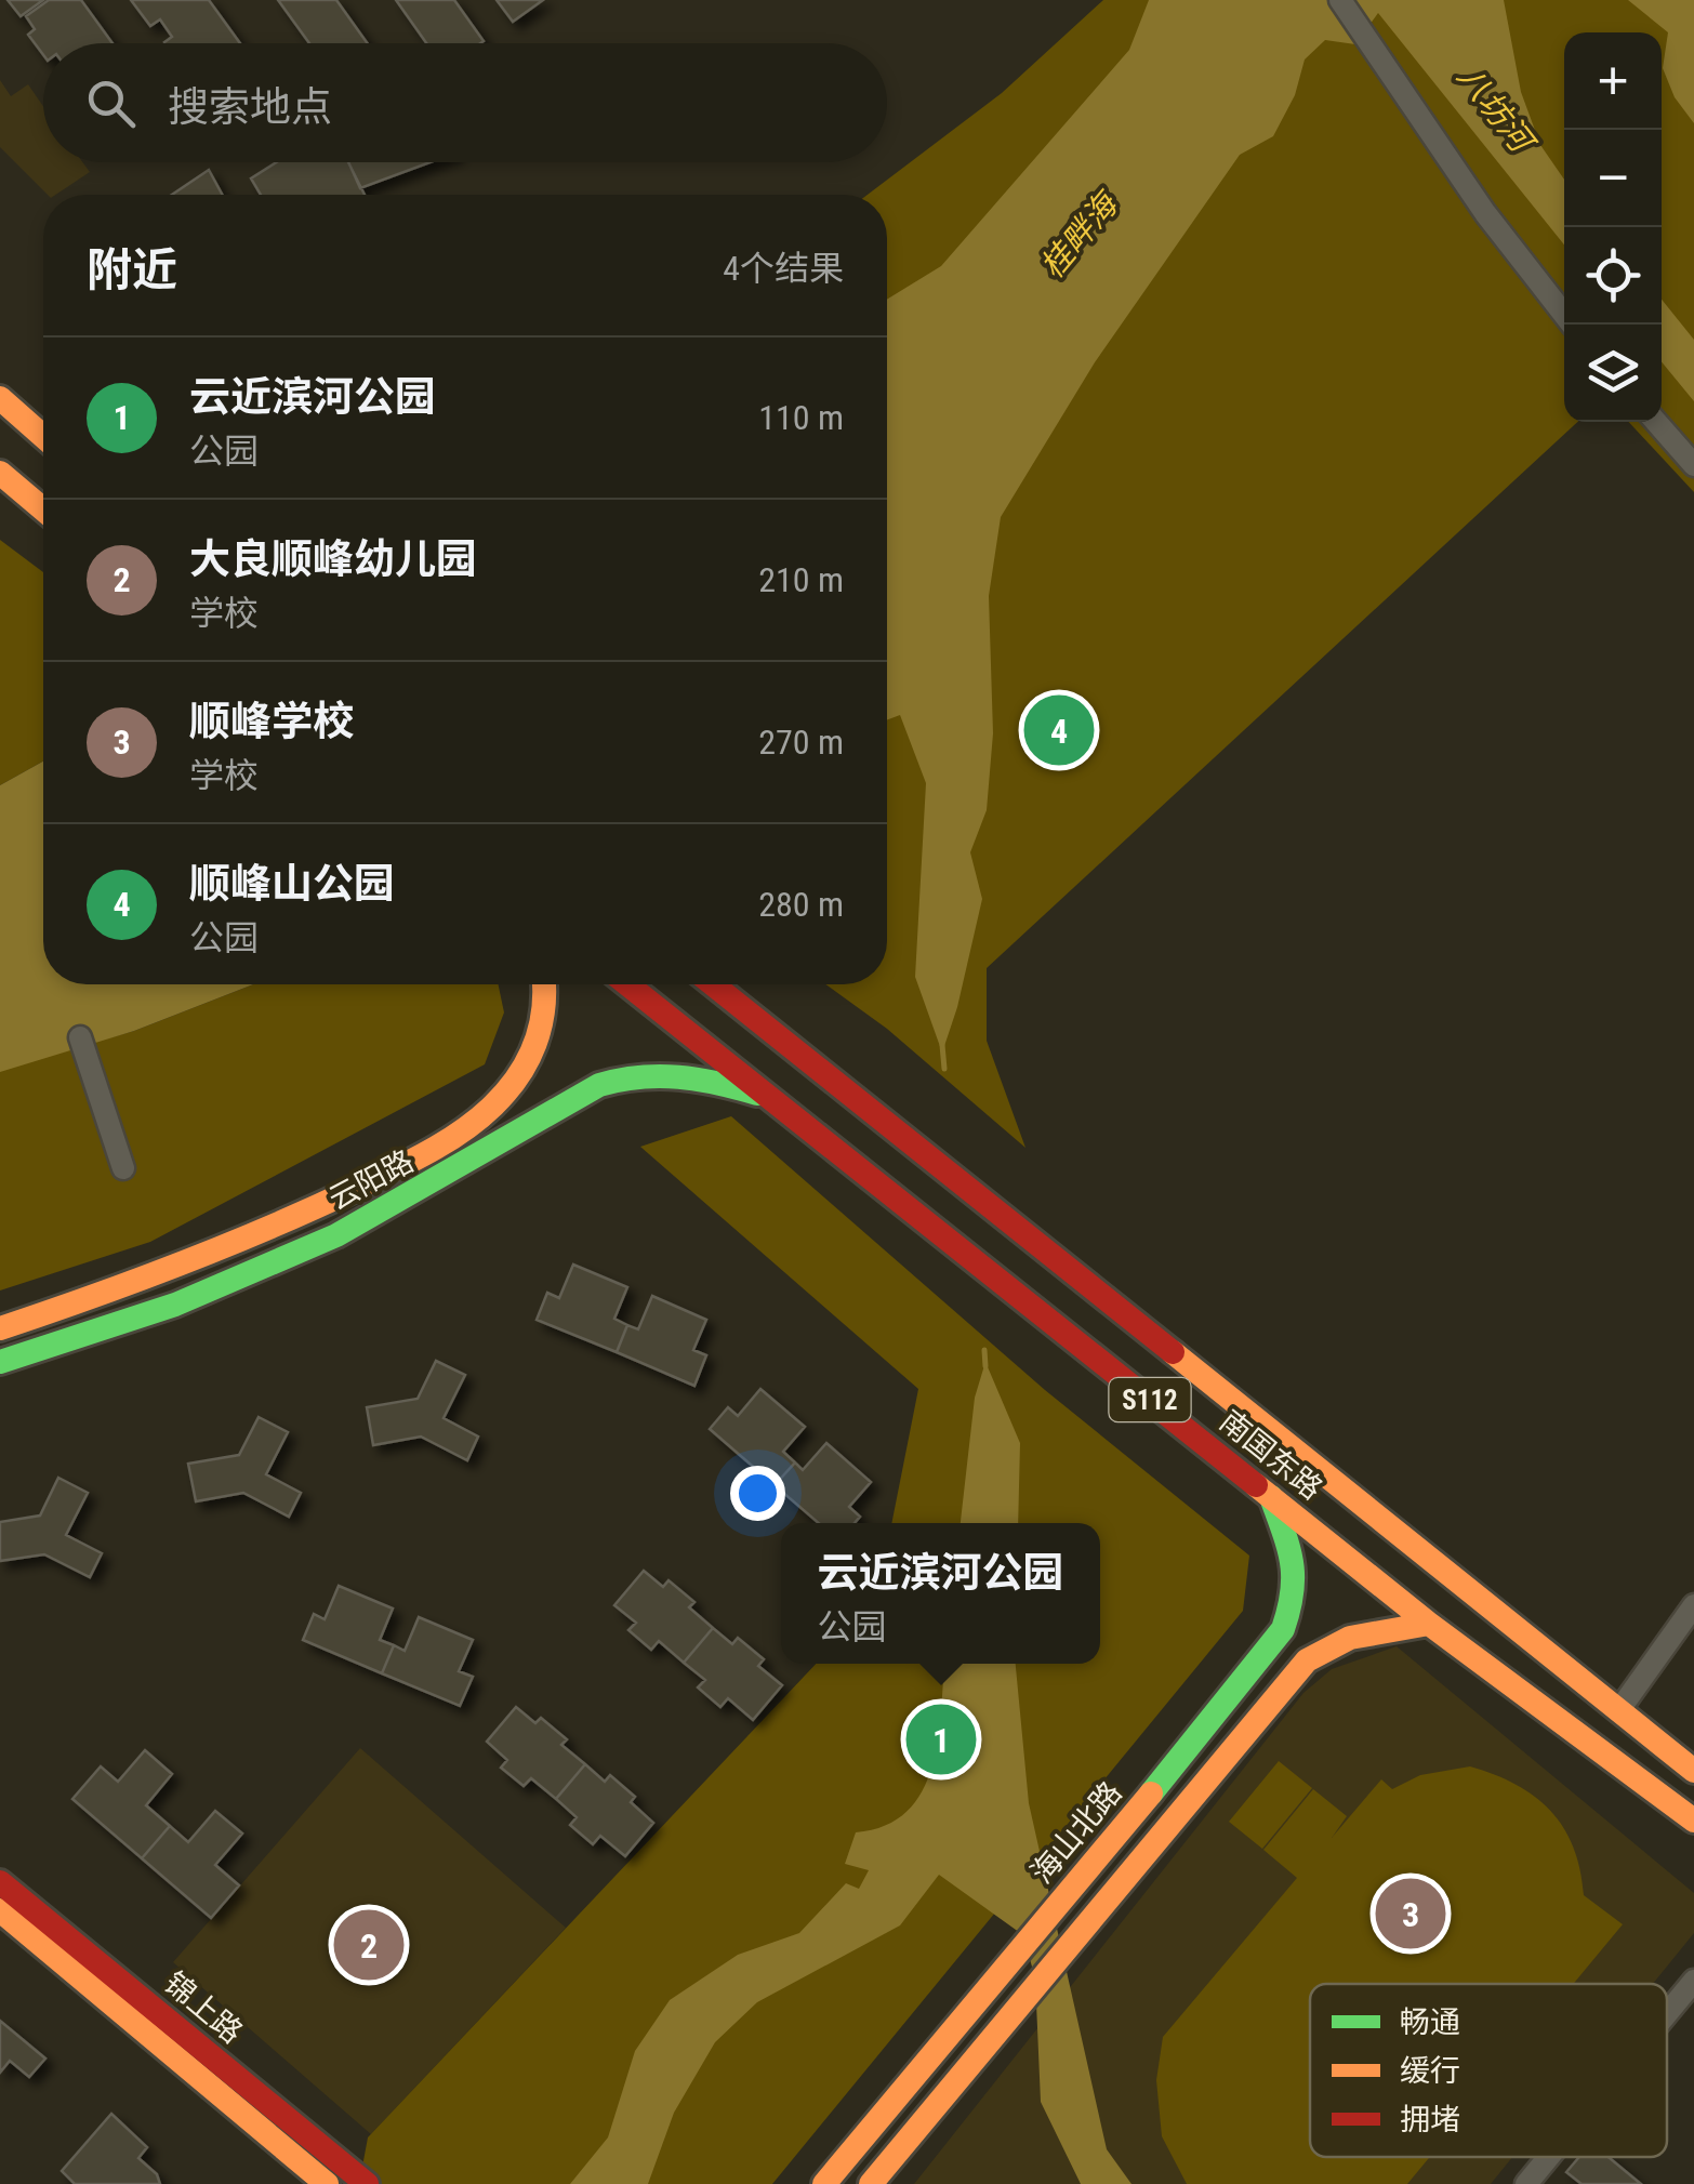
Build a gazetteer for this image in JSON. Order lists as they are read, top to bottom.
{
  "streets": {
    "main road": [
      "云阳路",
      "S112",
      "南国东路",
      "海山北路",
      "锦上路"
    ]
  },
  "crossings": [
    ["云阳路", "南国东路"],
    ["南国东路", "海山北路"]
  ],
  "water": ["八坊河", "桂畔海"],
  "legend": ["畅通", "缓行", "拥堵"],
  "page": {
    "map_buttons": ["+", "−"],
    "search": "搜索地点",
    "heading": ["附近", "4个结果"],
    "list": [
      {
        "mark": "1",
        "name": "云近滨河公园",
        "note": "公园",
        "value": "110 m"
      },
      {
        "mark": "2",
        "name": "大良顺峰幼儿园",
        "note": "学校",
        "value": "210 m"
      },
      {
        "mark": "3",
        "name": "顺峰学校",
        "note": "学校",
        "value": "270 m"
      },
      {
        "mark": "4",
        "name": "顺峰山公园",
        "note": "公园",
        "value": "280 m"
      }
    ],
    "pins": [
      "4",
      "1",
      "3",
      "2"
    ],
    "popup": ["云近滨河公园", "公园"]
  }
}
